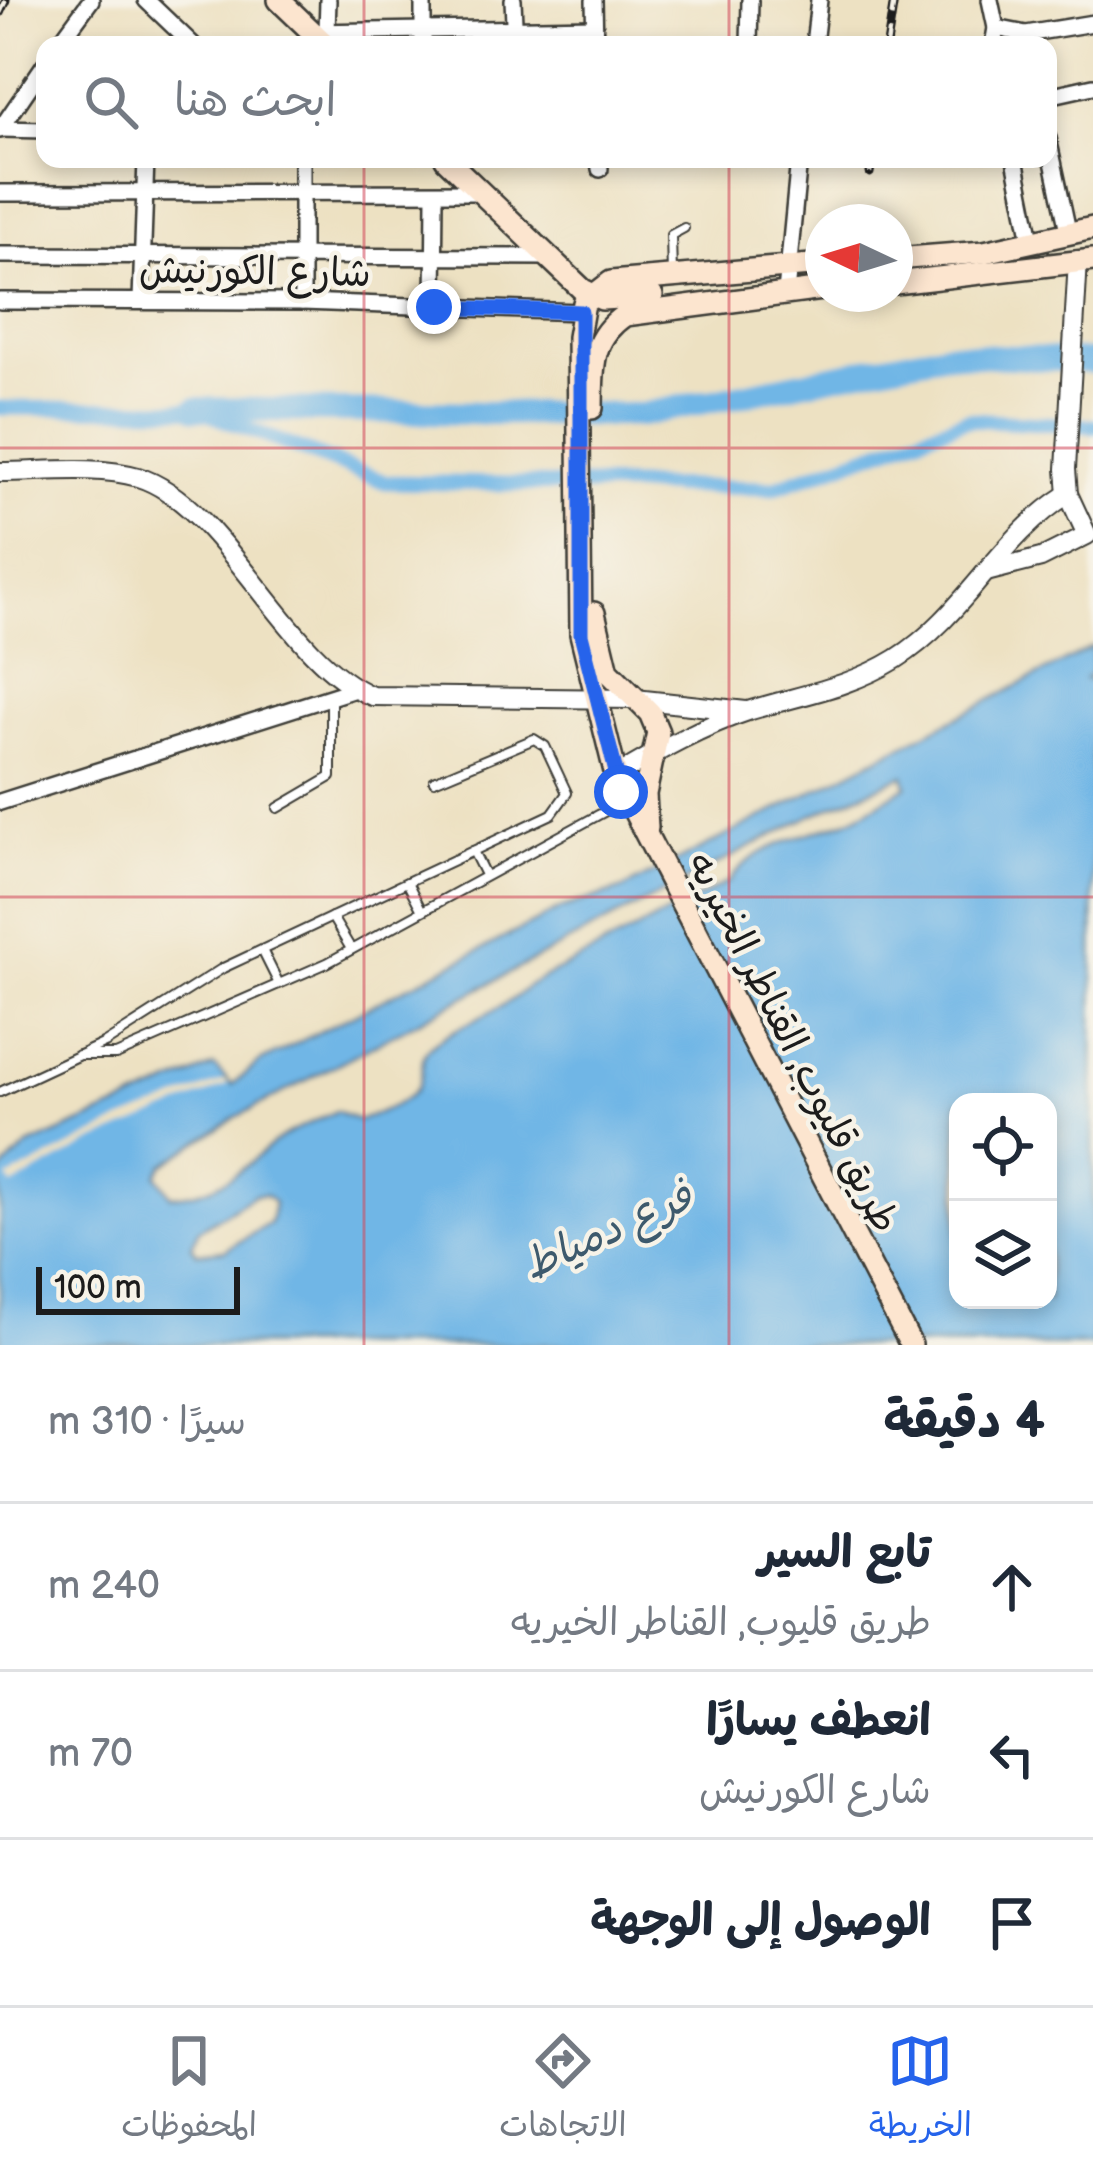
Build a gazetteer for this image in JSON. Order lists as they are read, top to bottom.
{
  "streets": {
    "main road": ["طريق قليوب, القناطر الخيريه"],
    "street": ["شارع الكورنيش"]
  },
  "crossings": [
    ["شارع الكورنيش", "طريق قليوب, القناطر الخيريه"]
  ],
  "water": ["فرع دمياط"],
  "scale_bar": "100 m",
  "north": "left",
  "page": {
    "search": "ابحث هنا",
    "scale": "100 m",
    "heading": ["4 دقيقة", "سيرًا · 310 m"],
    "list": [
      ["تابع السير", "طريق قليوب, القناطر الخيريه", "240 m"],
      ["انعطف يسارًا", "شارع الكورنيش", "70 m"],
      "الوصول إلى الوجهة"
    ],
    "nav": ["الخريطة", "الاتجاهات", "المحفوظات"]
  }
}
